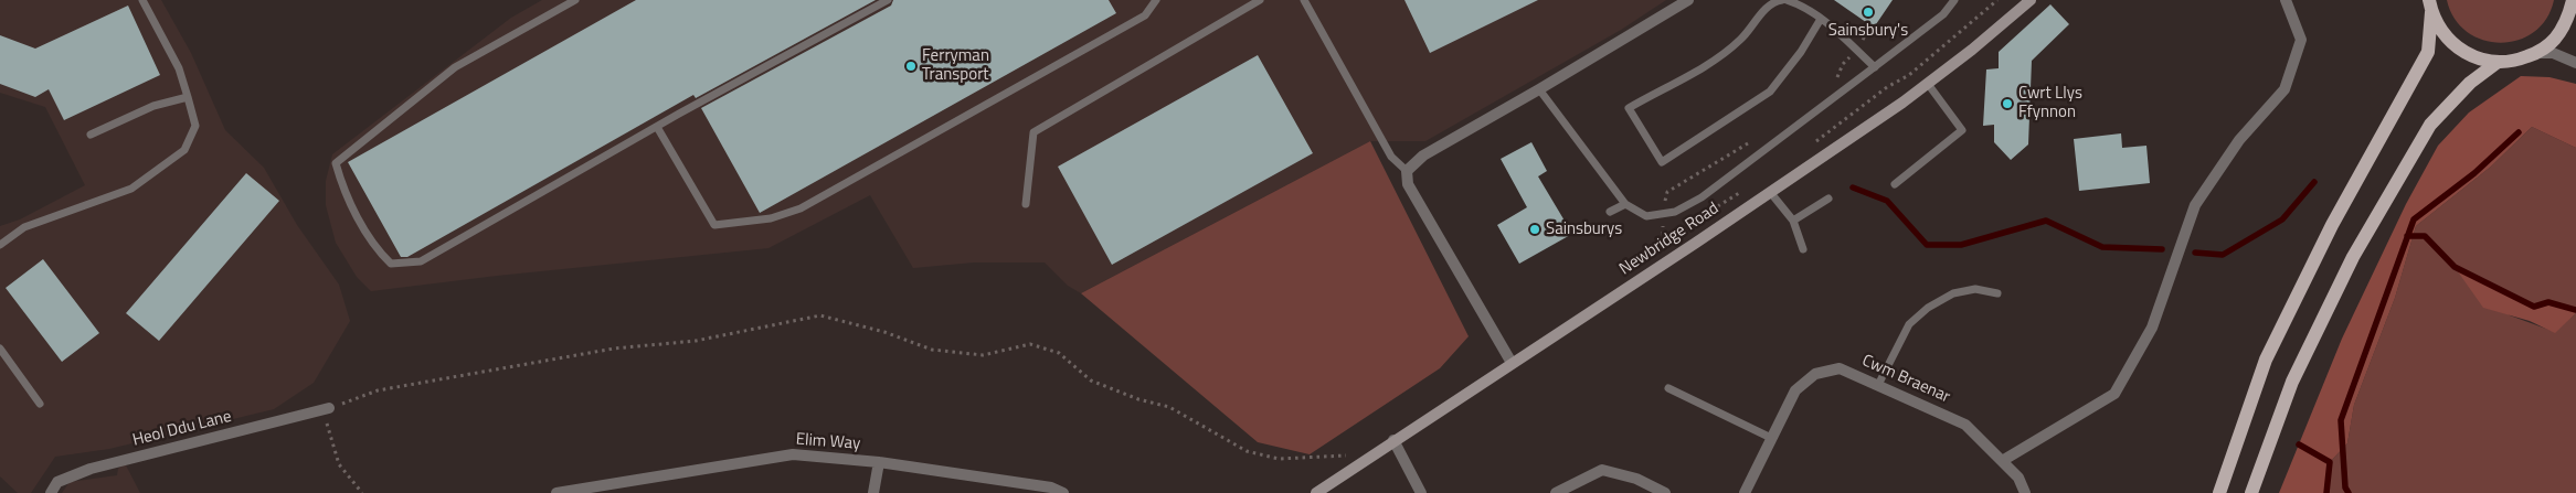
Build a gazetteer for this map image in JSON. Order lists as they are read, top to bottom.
{
  "streets": {
    "main road": ["Newbridge Road"],
    "street": ["Cwm Braenar", "Heol Ddu Lane", "Elim Way"]
  },
  "places": [
    "Sainsbury's",
    "Ferryman Transport",
    "Cwrt Llys Ffynnon",
    "Sainsburys"
  ]
}
